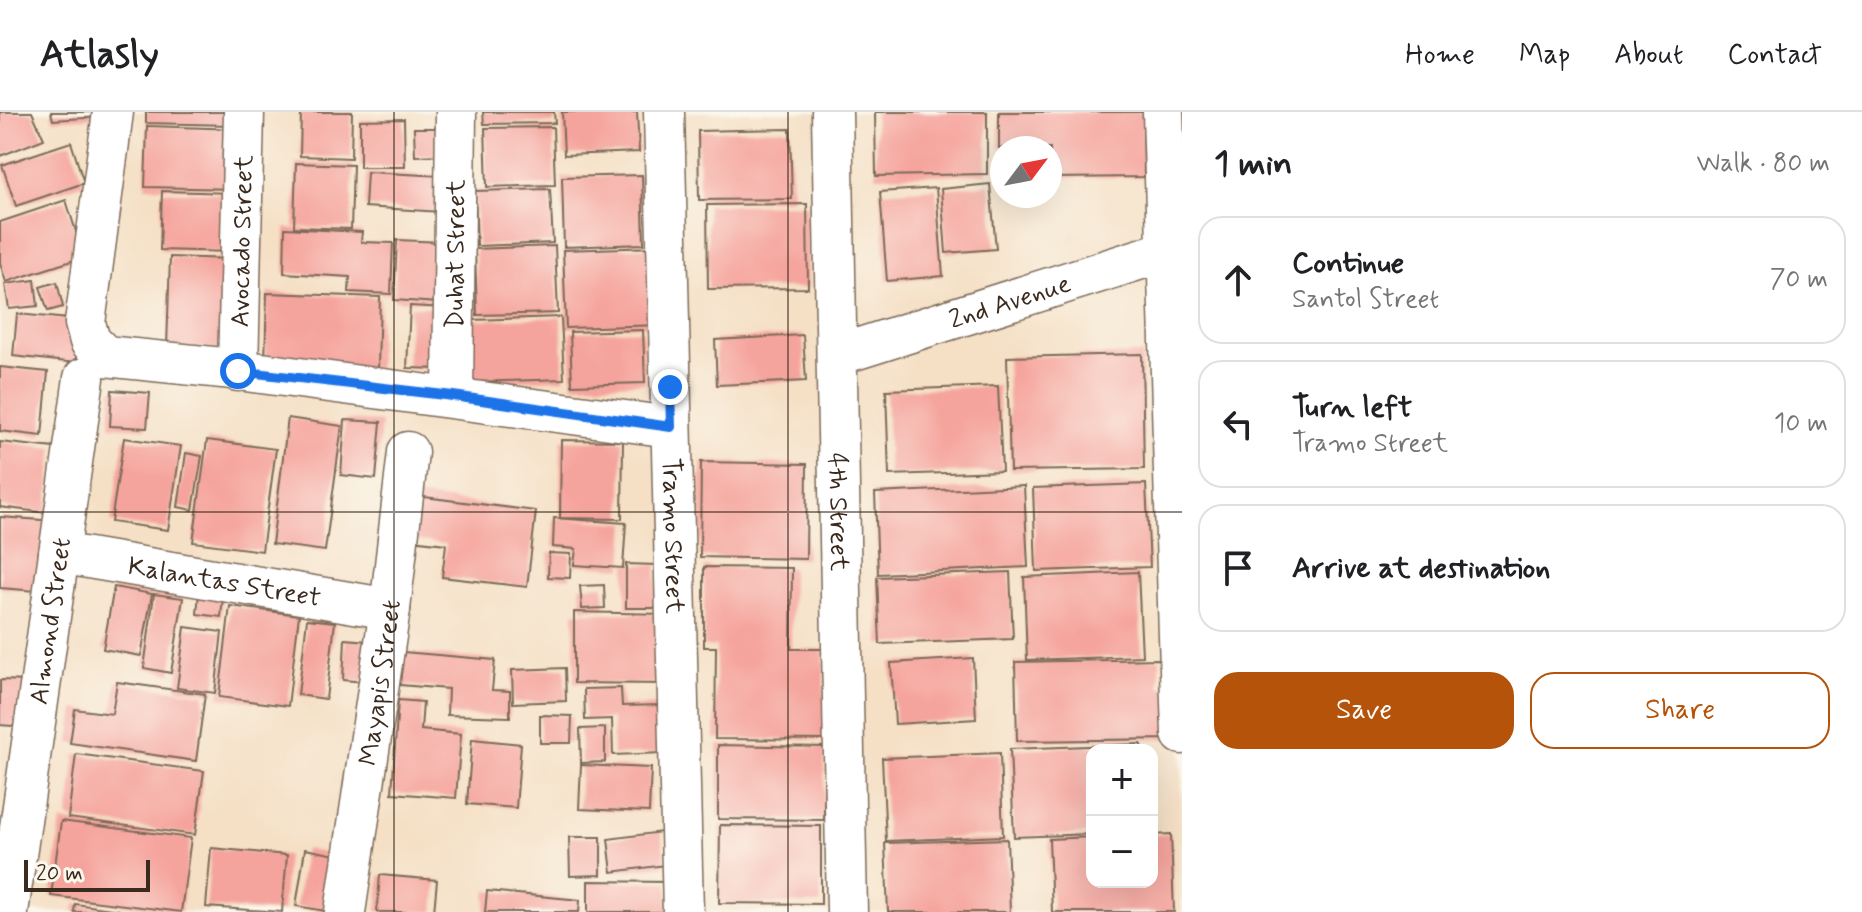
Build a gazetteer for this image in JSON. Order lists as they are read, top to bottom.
{
  "streets": {
    "street": [
      "Avocado Street",
      "Duhat Street",
      "2nd Avenue",
      "4th Street",
      "Tramo Street",
      "Kalantas Street",
      "Almond Street",
      "Mayapis Street"
    ]
  },
  "crossings": [
    ["2nd Avenue", "4th Street"],
    ["Kalantas Street", "Almond Street"],
    ["Kalantas Street", "Mayapis Street"]
  ],
  "scale_bar": "20 m",
  "north": "top right",
  "page": {
    "header": "Atlasly",
    "nav": [
      "Home",
      "Map",
      "About",
      "Contact"
    ],
    "heading": ["1 min", "Walk · 80 m"],
    "list": [
      ["Continue", "Santol Street", "70 m"],
      ["Turn left", "Tramo Street", "10 m"],
      "Arrive at destination"
    ],
    "buttons": ["Save", "Share"],
    "map_buttons": ["+", "−"],
    "scale": "20 m"
  }
}
